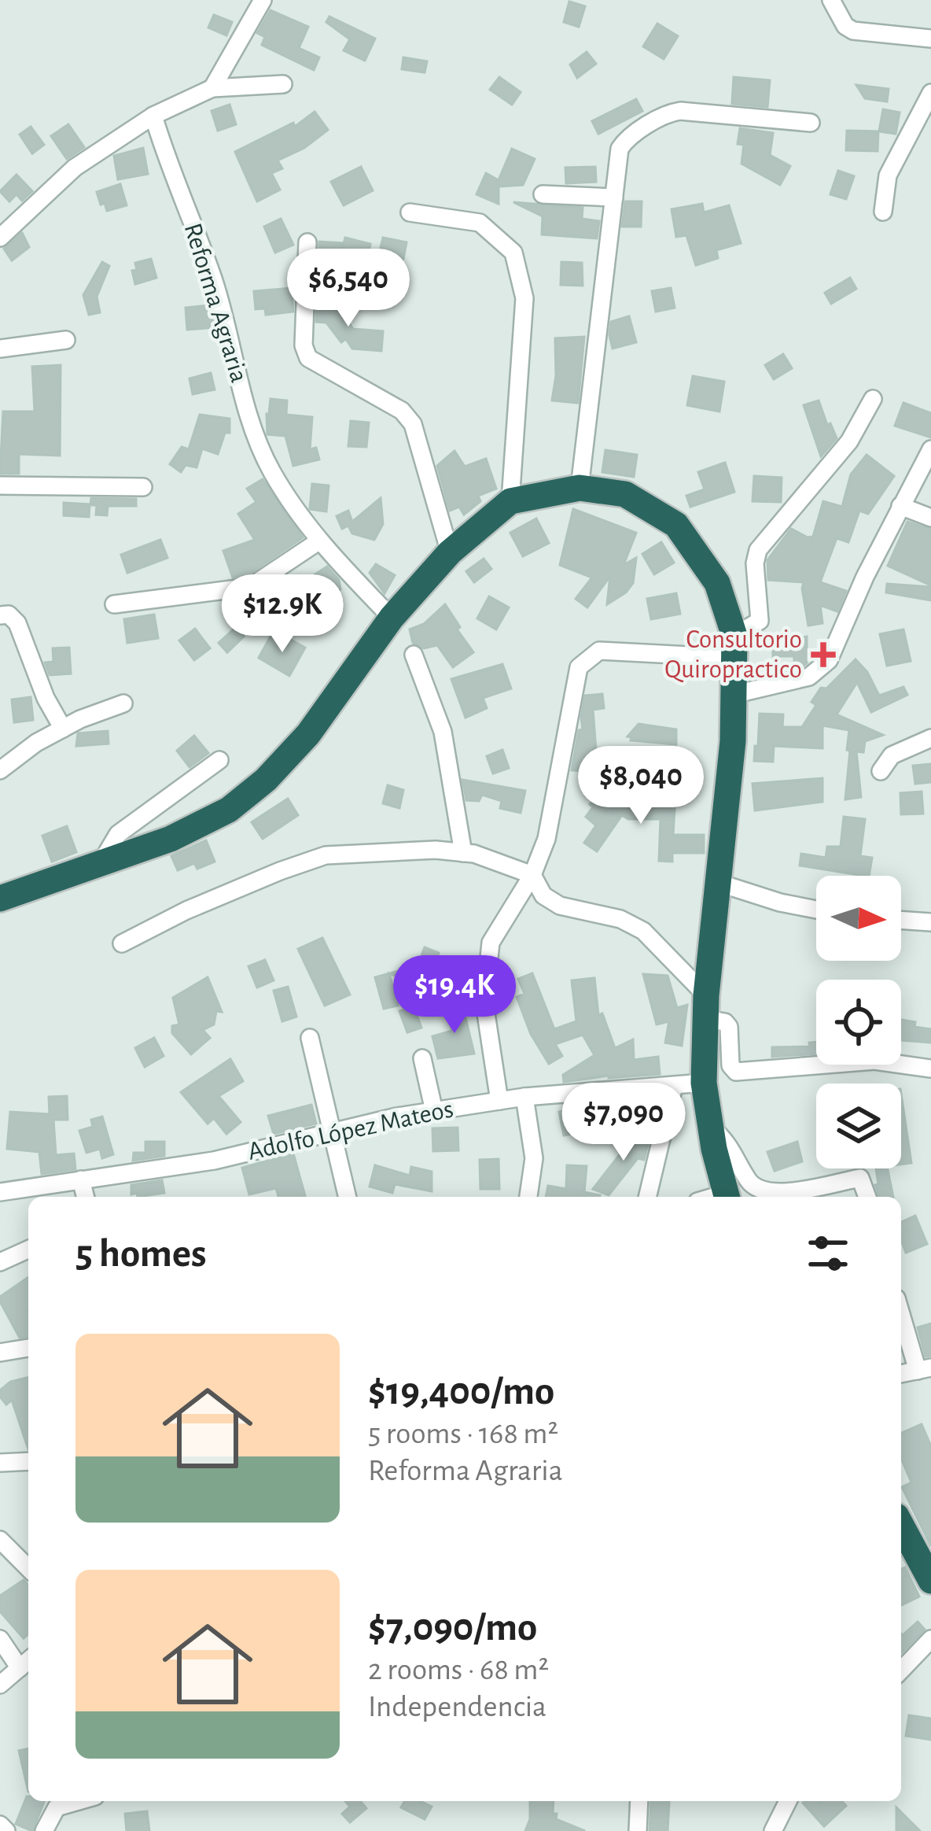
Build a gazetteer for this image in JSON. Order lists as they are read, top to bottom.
{
  "streets": {
    "street": ["Reforma Agraria", "Adolfo López Mateos"]
  },
  "places": {
    "health": ["Consultorio Quiropractico"]
  },
  "north": "right",
  "page": {
    "price": [
      "$6,540",
      "$12.9K",
      "$8,040",
      "$19.4K",
      "$7,090"
    ],
    "heading": "5 homes",
    "list": [
      {
        "name": "$19,400/mo",
        "note": "5 rooms · 168 m² · Reforma Agraria"
      },
      {
        "name": "$7,090/mo",
        "note": "2 rooms · 68 m² · Independencia"
      }
    ]
  }
}
